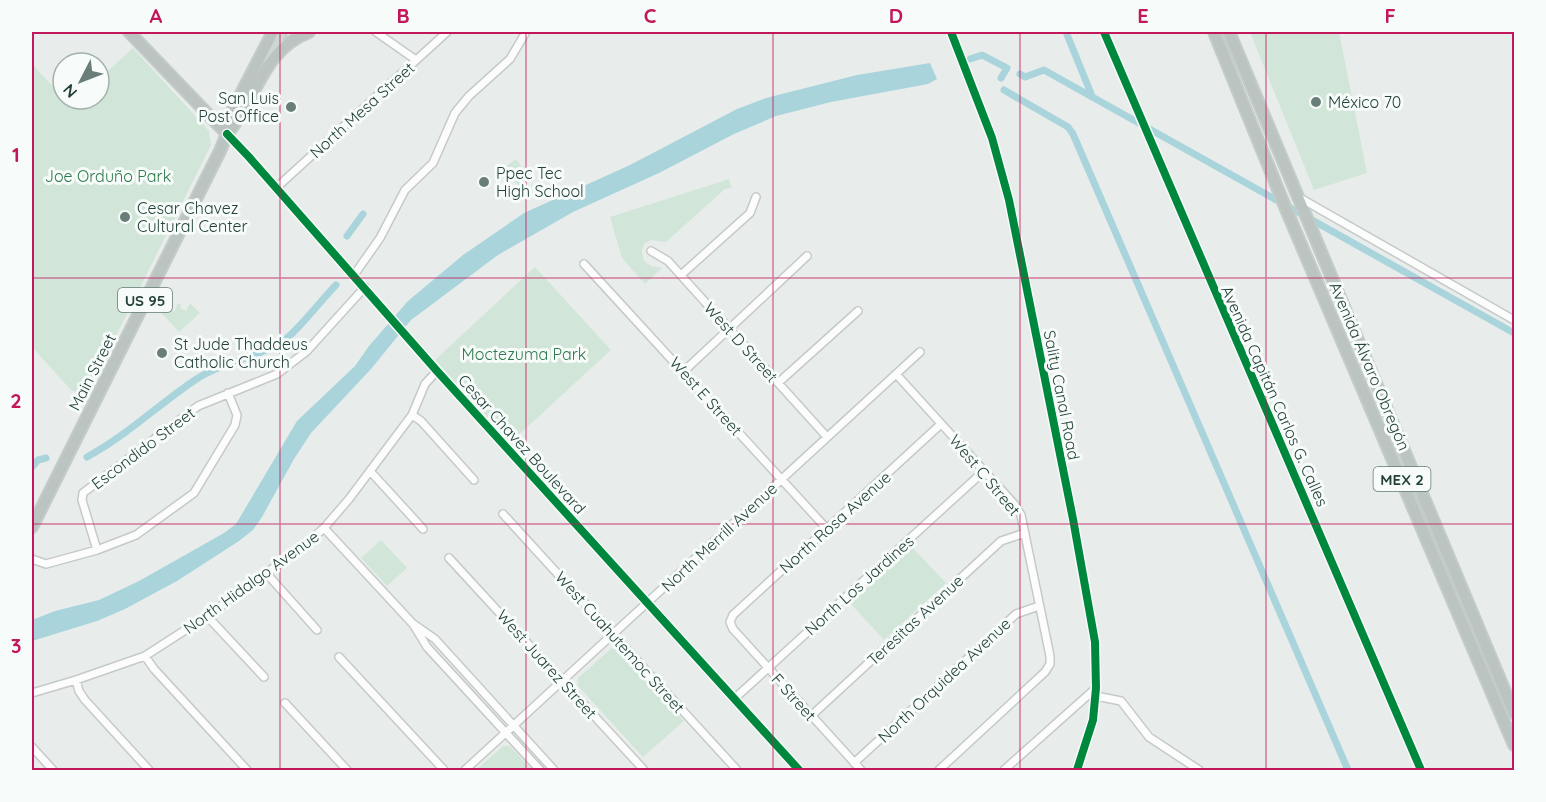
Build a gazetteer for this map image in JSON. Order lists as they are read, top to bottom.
{
  "streets": {
    "highway": [
      "US 95",
      "Avenida Álvaro Obregón",
      "Main Street",
      "MEX 2"
    ],
    "street": [
      "North Mesa Street",
      "West D Street",
      "Sality Canal Road",
      "West E Street",
      "Avenida Capitán Carlos G. Calles",
      "Cesar Chavez Boulevard",
      "Escondido Street",
      "West C Street",
      "North Rosa Avenue",
      "North Merrill Avenue",
      "North Hidalgo Avenue",
      "North Los Jardines",
      "Teresitas Avenue",
      "West Cuahutemoc Street",
      "West Juarez Street",
      "North Orquidea Avenue",
      "F Street"
    ]
  },
  "crossings": [
    ["North Mesa Street", "Cesar Chavez Boulevard"],
    ["US 95", "Main Street"],
    ["West D Street", "North Merrill Avenue"],
    ["Main Street", "Cesar Chavez Boulevard"],
    ["West E Street", "North Rosa Avenue"],
    ["West E Street", "North Merrill Avenue"],
    ["Cesar Chavez Boulevard", "Escondido Street"],
    ["Cesar Chavez Boulevard", "North Merrill Avenue"],
    ["Cesar Chavez Boulevard", "North Hidalgo Avenue"],
    ["Cesar Chavez Boulevard", "North Los Jardines"],
    ["West C Street", "North Rosa Avenue"],
    ["West C Street", "North Merrill Avenue"],
    ["West C Street", "North Los Jardines"],
    ["West C Street", "Teresitas Avenue"],
    ["West C Street", "North Orquidea Avenue"],
    ["North Rosa Avenue", "F Street"],
    ["North Merrill Avenue", "West Cuahutemoc Street"],
    ["North Merrill Avenue", "West Juarez Street"],
    ["North Los Jardines", "F Street"],
    ["Teresitas Avenue", "F Street"],
    ["North Orquidea Avenue", "F Street"]
  ],
  "parks": ["Joe Orduño Park", "Moctezuma Park"],
  "places": [
    "México 70",
    "San Luis Post Office",
    "Ppec Tec High School",
    "Cesar Chavez Cultural Center",
    "St Jude Thaddeus Catholic Church"
  ],
  "north": "bottom left",
  "grid": {
    "columns": [
      "A",
      "B",
      "C",
      "D",
      "E",
      "F"
    ],
    "rows": ["1", "2", "3"]
  }
}
